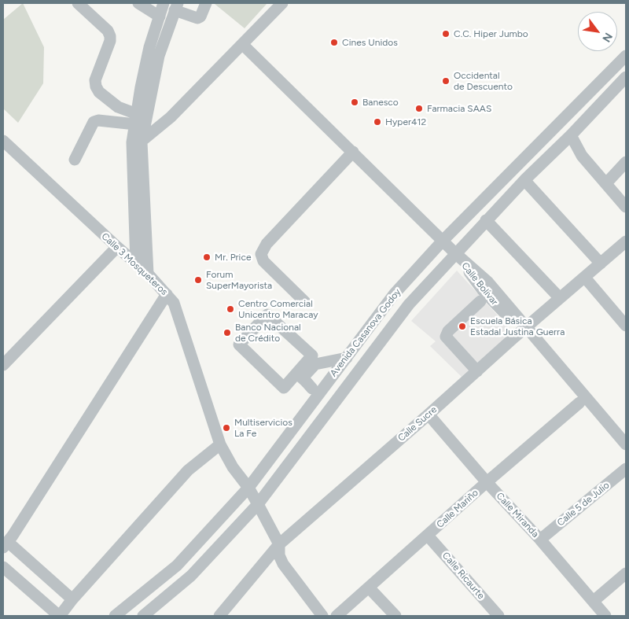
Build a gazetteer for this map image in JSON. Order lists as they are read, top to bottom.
{
  "streets": {
    "street": [
      "Calle 3 Mosqueteros",
      "Calle Bolivar",
      "Avenida Casanova Godoy",
      "Calle Sucre",
      "Calle 5 de Julio",
      "Calle Mariño",
      "Calle Miranda",
      "Calle Ricaurte"
    ]
  },
  "crossings": [
    ["Calle 3 Mosqueteros", "Avenida Casanova Godoy"],
    ["Calle 3 Mosqueteros", "Calle Sucre"],
    ["Calle Bolivar", "Avenida Casanova Godoy"],
    ["Calle Bolivar", "Calle Sucre"],
    ["Calle Bolivar", "Calle Mariño"],
    ["Calle Sucre", "Calle Miranda"],
    ["Calle 5 de Julio", "Calle Miranda"],
    ["Calle Mariño", "Calle Miranda"],
    ["Calle Mariño", "Calle Ricaurte"]
  ],
  "places": [
    "C.C. Hiper Jumbo",
    "Cines Unidos",
    "Occidental de Descuento",
    "Banesco",
    "Farmacia SAAS",
    "Hyper412",
    "Mr. Price",
    "Forum SuperMayorista",
    "Centro Comercial Unicentro Maracay",
    "Escuela Básica Estadal Justina Guerra",
    "Banco Nacional de Crédito",
    "Multiservicios La Fe"
  ],
  "north": "bottom right"
}
